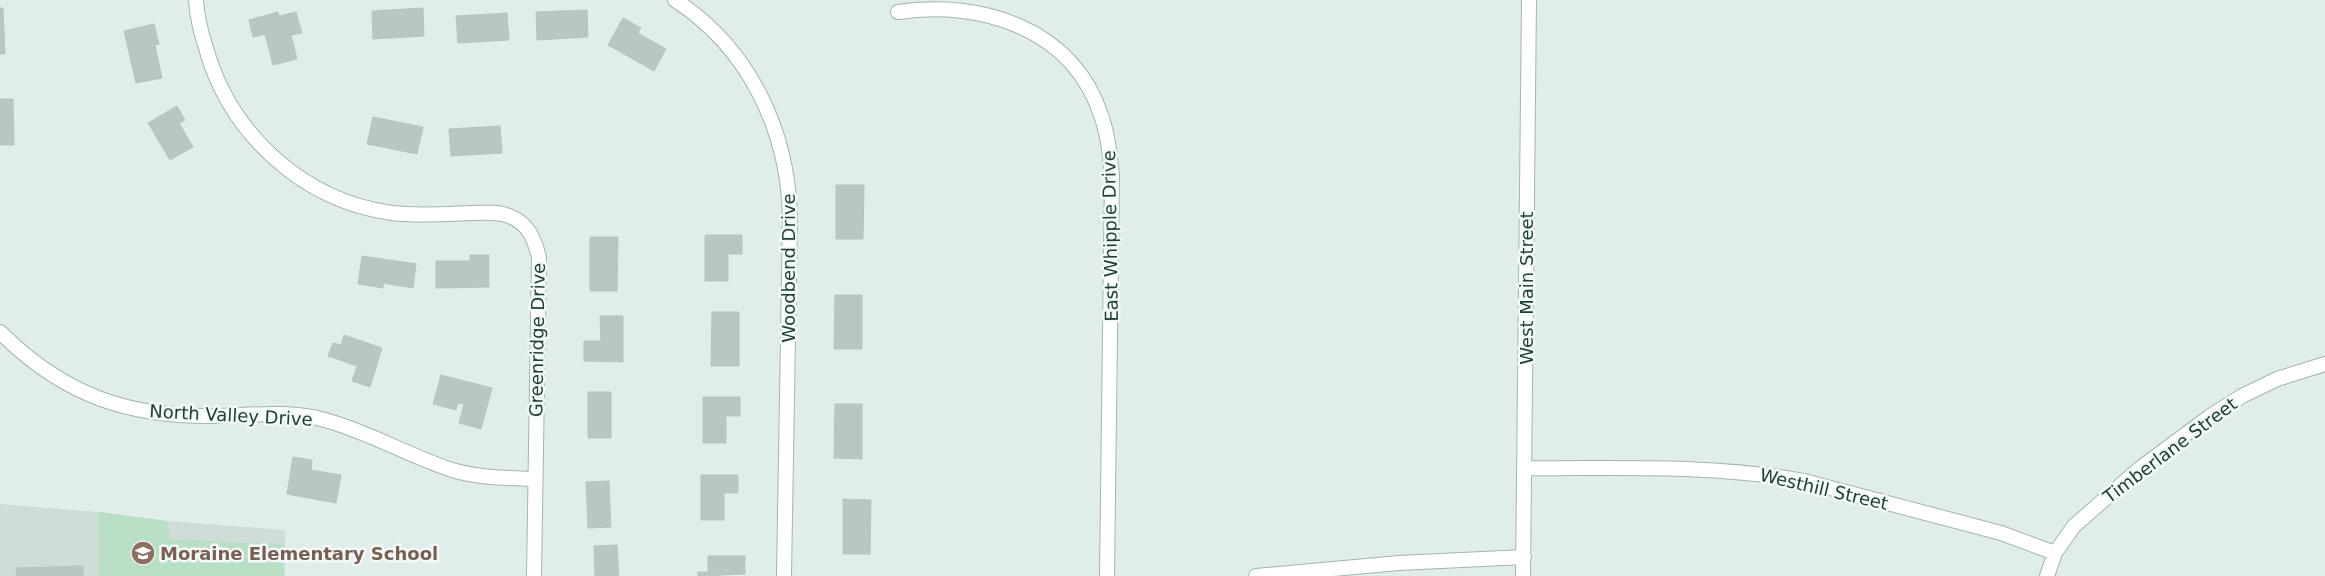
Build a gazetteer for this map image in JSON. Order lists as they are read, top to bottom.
{
  "streets": {
    "street": [
      "East Whipple Drive",
      "Woodbend Drive",
      "West Main Street",
      "Greenridge Drive",
      "North Valley Drive",
      "Timberlane Street",
      "Westhill Street"
    ]
  },
  "crossings": [
    ["West Main Street", "Westhill Street"],
    ["Greenridge Drive", "North Valley Drive"],
    ["Timberlane Street", "Westhill Street"]
  ],
  "places": {
    "school or university": ["Moraine Elementary School"]
  }
}
